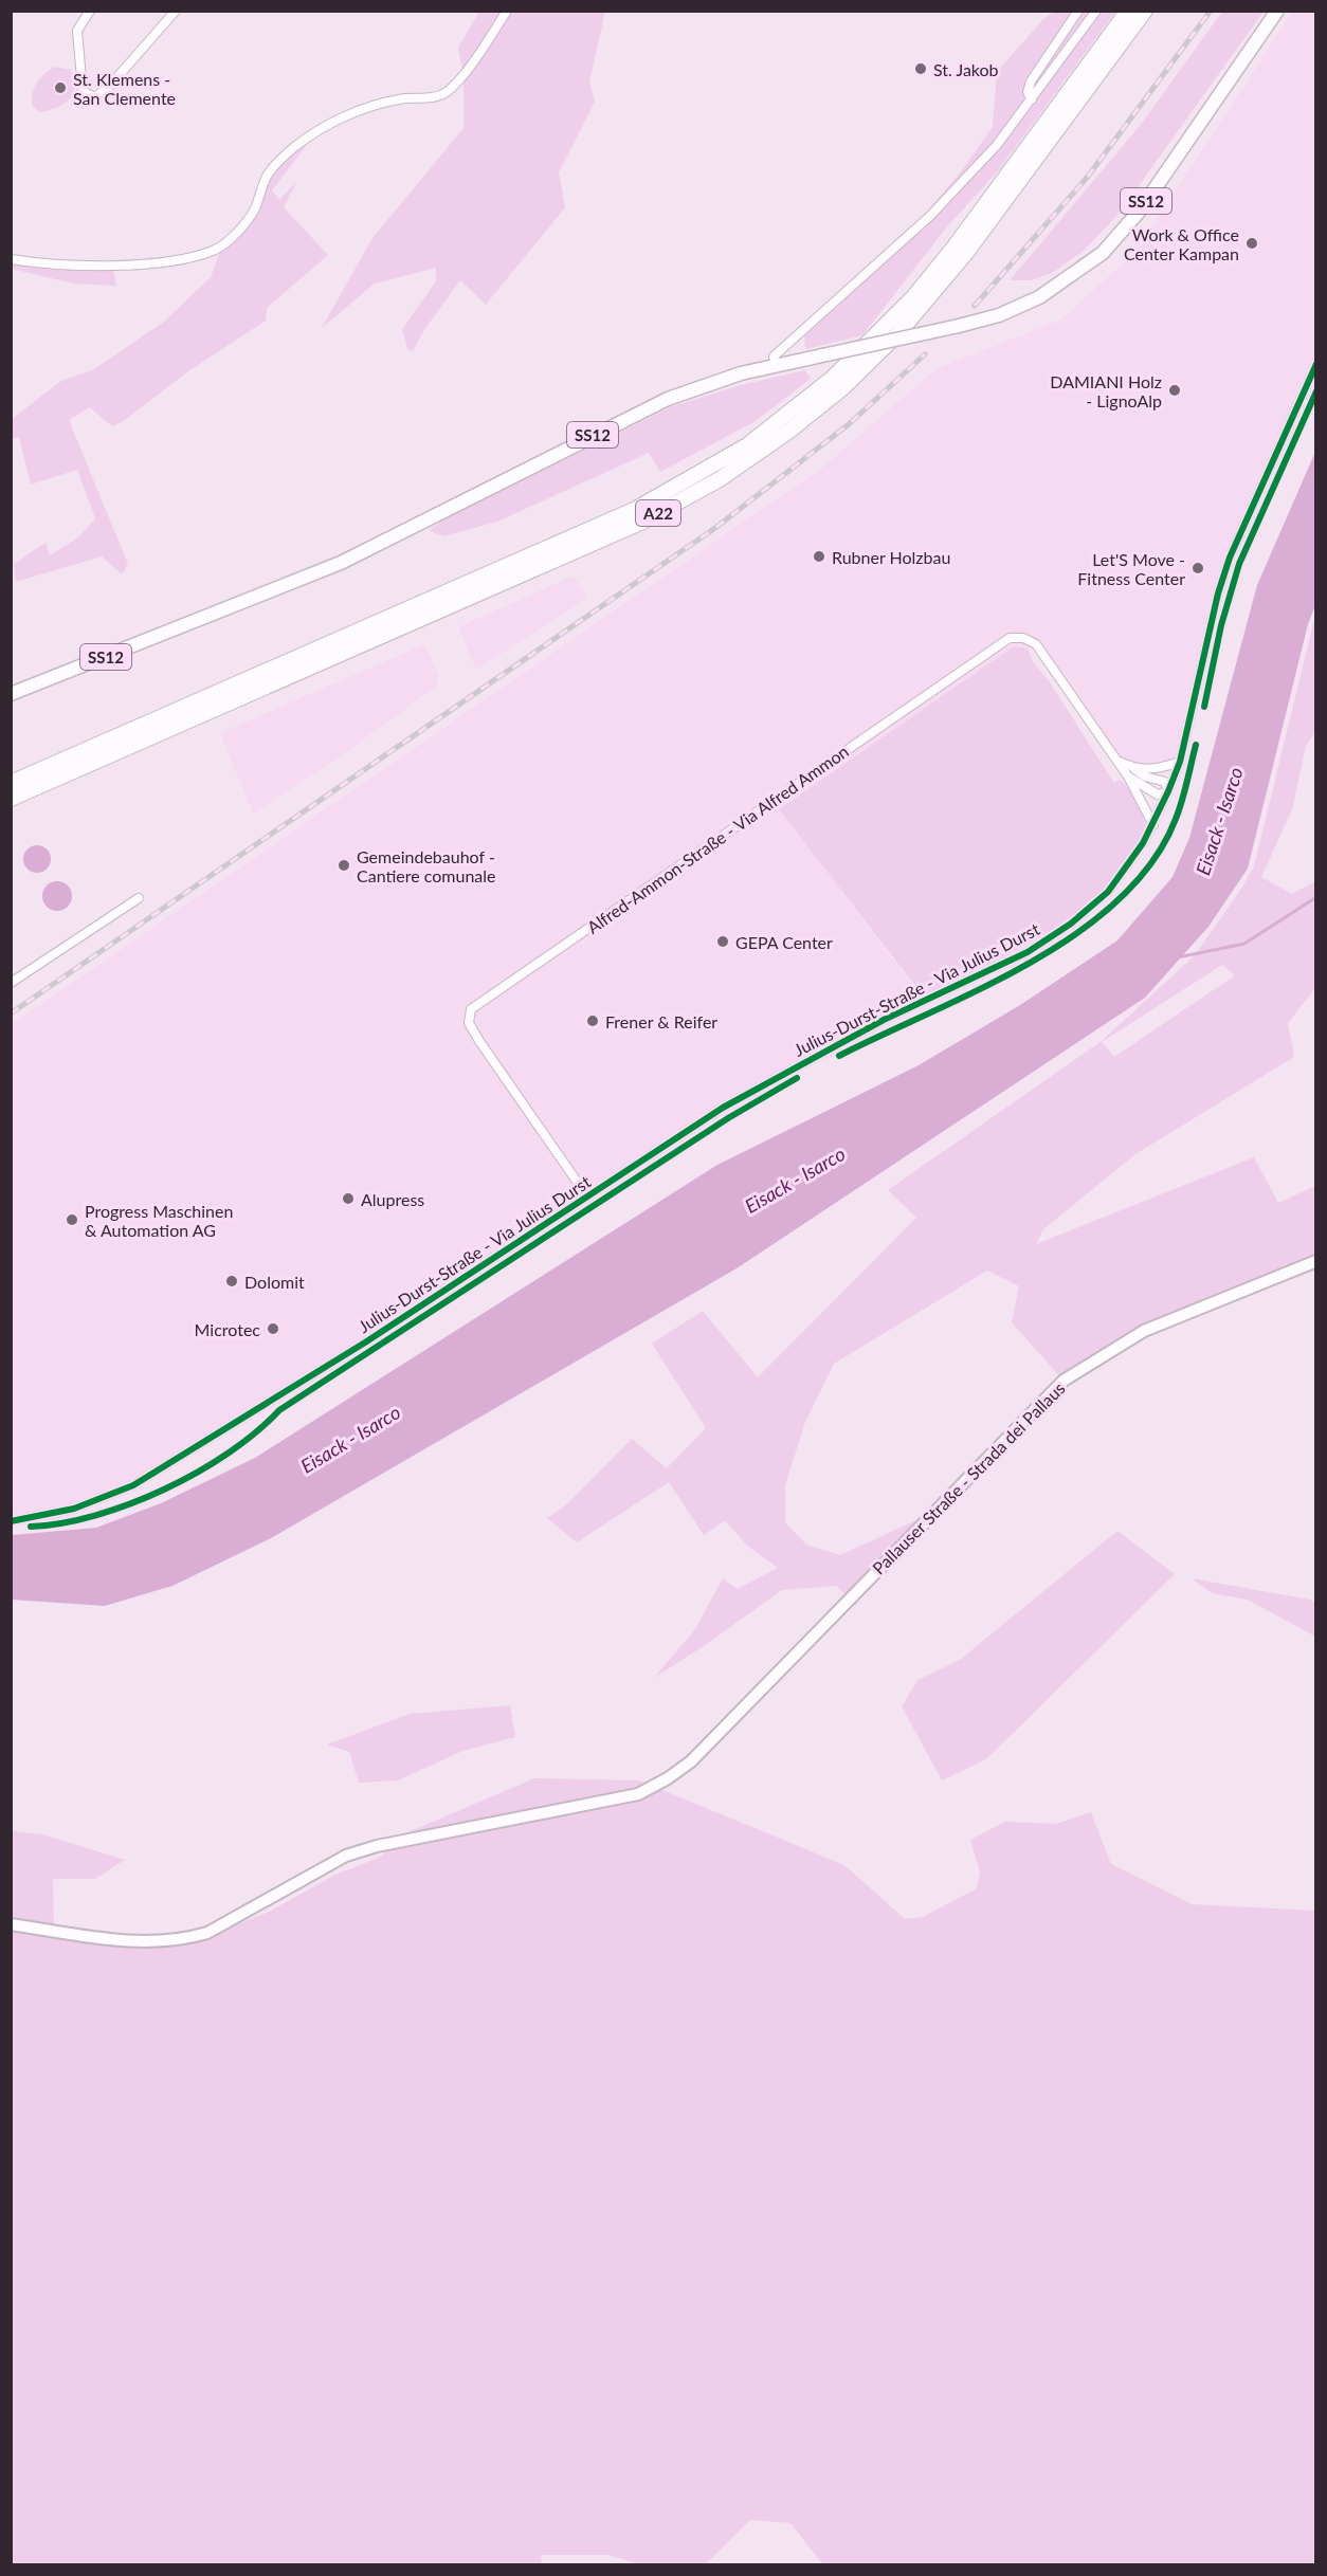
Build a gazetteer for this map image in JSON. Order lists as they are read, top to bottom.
{
  "streets": {
    "highway": ["A22"],
    "main road": ["SS12"],
    "street": ["Alfred-Ammon-Straße - Via Alfred Ammon", "Julius-Durst-Straße - Via Julius Durst", "Pallauser Straße - Strada dei Pallaus"]
  },
  "crossings": [
    ["Alfred-Ammon-Straße - Via Alfred Ammon", "Julius-Durst-Straße - Via Julius Durst"]
  ],
  "water": ["Eisack - Isarco"],
  "places": [
    "St. Jakob",
    "St. Klemens - San Clemente",
    "Work & Office Center Kampan",
    "DAMIANI Holz - LignoAlp",
    "Rubner Holzbau",
    "Let'S Move - Fitness Center",
    "Gemeindebauhof - Cantiere comunale",
    "GEPA Center",
    "Frener & Reifer",
    "Alupress",
    "Progress Maschinen & Automation AG",
    "Dolomit",
    "Microtec"
  ]
}
